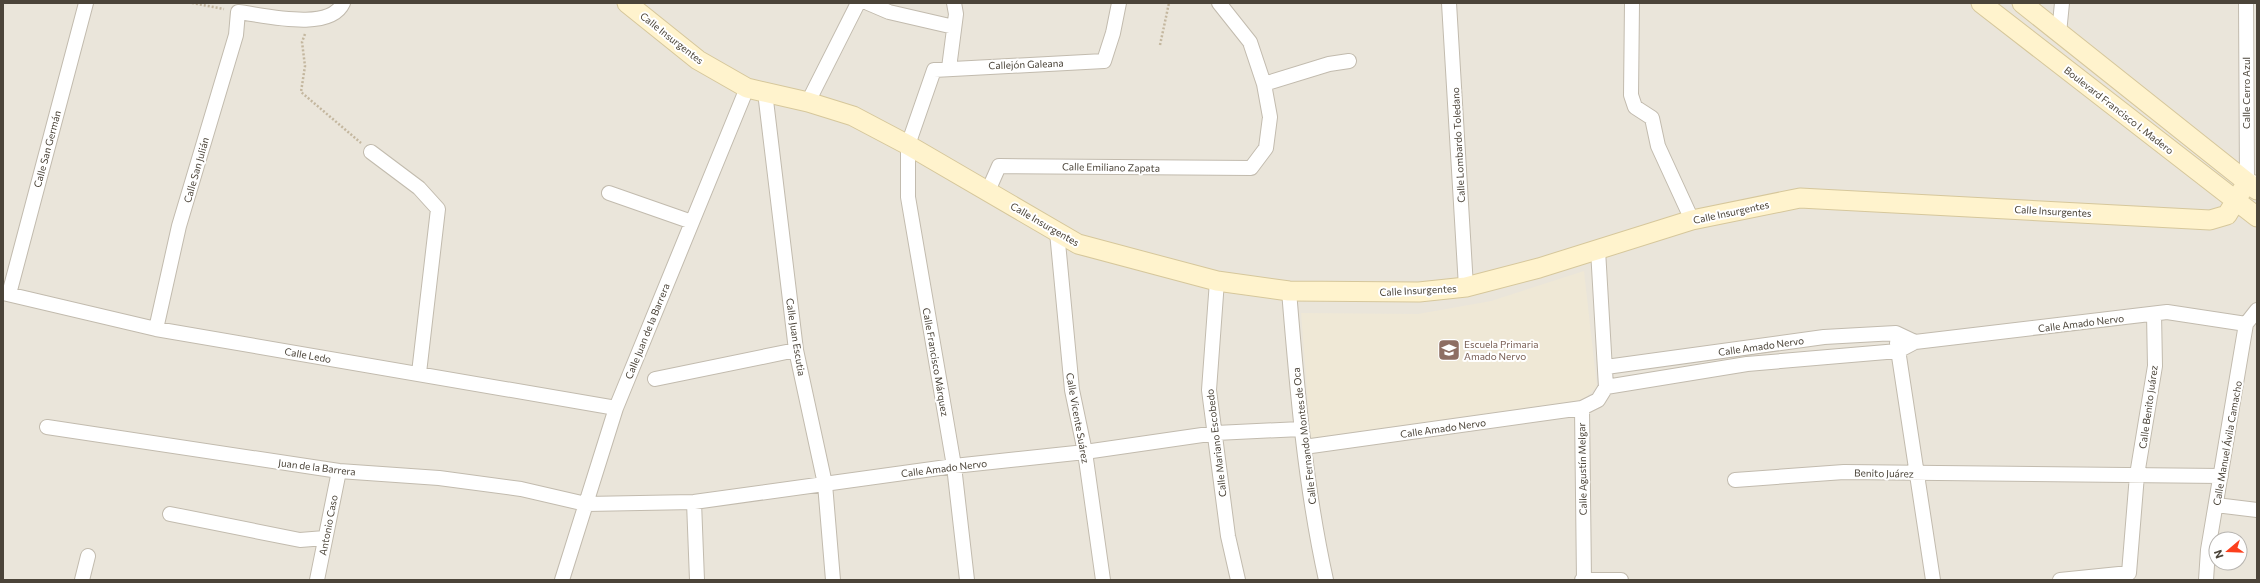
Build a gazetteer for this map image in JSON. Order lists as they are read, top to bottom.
{
  "streets": {
    "main road": ["Calle Insurgentes", "Boulevard Francisco I. Madero"],
    "street": [
      "Callejón Galeana",
      "Calle Cerro Azul",
      "Calle Lombardo Toledano",
      "Calle San Germán",
      "Calle Emiliano Zapata",
      "Calle San Julián",
      "Calle Amado Nervo",
      "Calle Juan de la Barrera",
      "Calle Juan Escutia",
      "Calle Ledo",
      "Calle Francisco Márquez",
      "Calle Benito Juárez",
      "Calle Vicente Suárez",
      "Calle Fernando Montes de Oca",
      "Calle Mariano Escobedo",
      "Calle Manuel Ávila Camacho",
      "Juan de la Barrera",
      "Calle Agustín Melgar",
      "Benito Juárez",
      "Antonio Caso"
    ]
  },
  "crossings": [
    ["Calle Insurgentes", "Callejón Galeana"],
    ["Calle Insurgentes", "Calle Cerro Azul"],
    ["Calle Insurgentes", "Boulevard Francisco I. Madero"],
    ["Calle Insurgentes", "Calle Lombardo Toledano"],
    ["Calle Insurgentes", "Calle Emiliano Zapata"],
    ["Calle Insurgentes", "Calle Juan de la Barrera"],
    ["Calle Insurgentes", "Calle Juan Escutia"],
    ["Calle Insurgentes", "Calle Francisco Márquez"],
    ["Calle Insurgentes", "Calle Vicente Suárez"],
    ["Calle Insurgentes", "Calle Fernando Montes de Oca"],
    ["Calle Insurgentes", "Calle Mariano Escobedo"],
    ["Callejón Galeana", "Calle Francisco Márquez"],
    ["Calle San Germán", "Calle Ledo"],
    ["Calle San Julián", "Calle Ledo"],
    ["Calle Amado Nervo", "Calle Juan de la Barrera"],
    ["Calle Amado Nervo", "Calle Juan Escutia"],
    ["Calle Amado Nervo", "Calle Francisco Márquez"],
    ["Calle Amado Nervo", "Calle Benito Juárez"],
    ["Calle Amado Nervo", "Calle Vicente Suárez"],
    ["Calle Amado Nervo", "Calle Fernando Montes de Oca"],
    ["Calle Amado Nervo", "Calle Mariano Escobedo"],
    ["Calle Amado Nervo", "Calle Manuel Ávila Camacho"],
    ["Calle Amado Nervo", "Juan de la Barrera"],
    ["Calle Amado Nervo", "Calle Agustín Melgar"],
    ["Calle Juan de la Barrera", "Calle Ledo"],
    ["Calle Juan de la Barrera", "Juan de la Barrera"],
    ["Calle Benito Juárez", "Benito Juárez"],
    ["Juan de la Barrera", "Antonio Caso"]
  ],
  "places": {
    "school or university": ["Escuela Primaria Amado Nervo"]
  },
  "north": "left"
}
